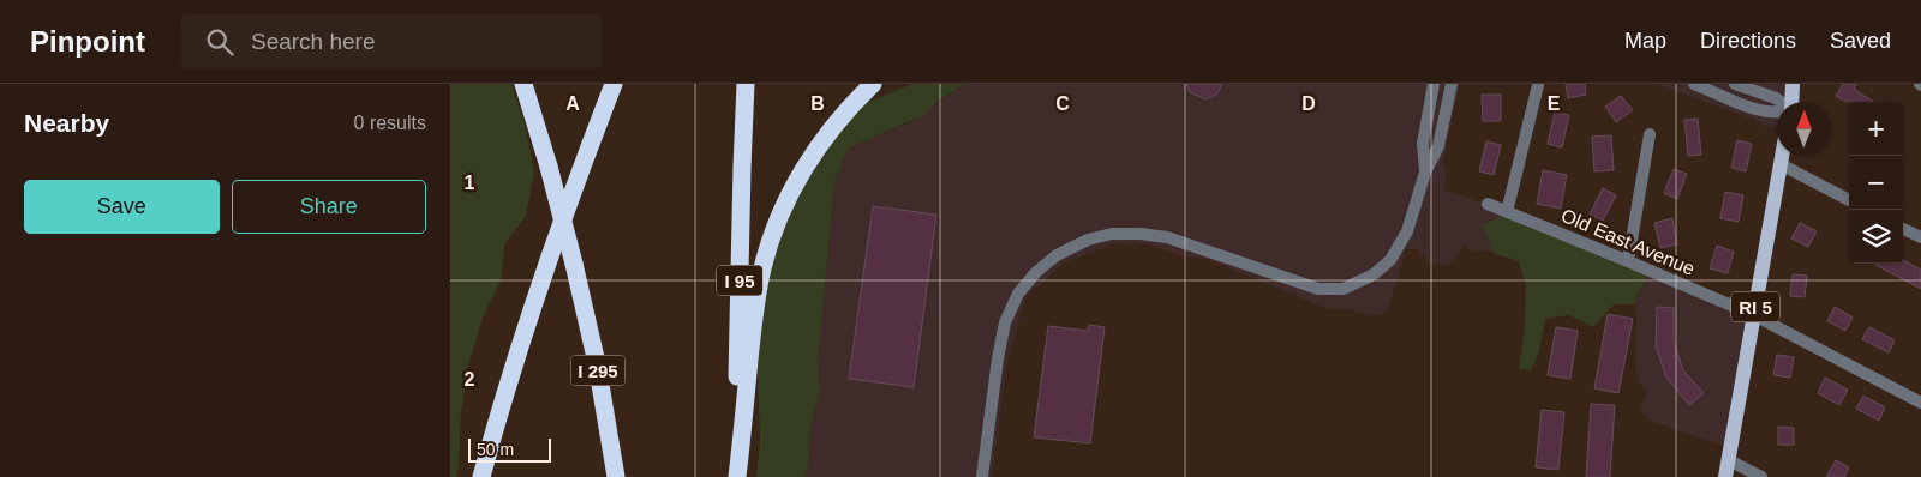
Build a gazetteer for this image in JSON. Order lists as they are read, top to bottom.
{
  "streets": {
    "highway": ["I 95", "I 295"],
    "main road": ["RI 5"],
    "street": ["Old East Avenue"]
  },
  "crossings": [
    ["Old East Avenue", "RI 5"]
  ],
  "scale_bar": "50 m",
  "north": "top",
  "page": {
    "header": "Pinpoint",
    "search": "Search here",
    "nav": ["Map", "Directions", "Saved"],
    "heading": ["Nearby", "0 results"],
    "map_buttons": ["+", "−"],
    "buttons": ["Save", "Share"],
    "scale": "50 m"
  },
  "grid": {
    "columns": [
      "A",
      "B",
      "C",
      "D",
      "E"
    ],
    "rows": ["1", "2"]
  }
}
